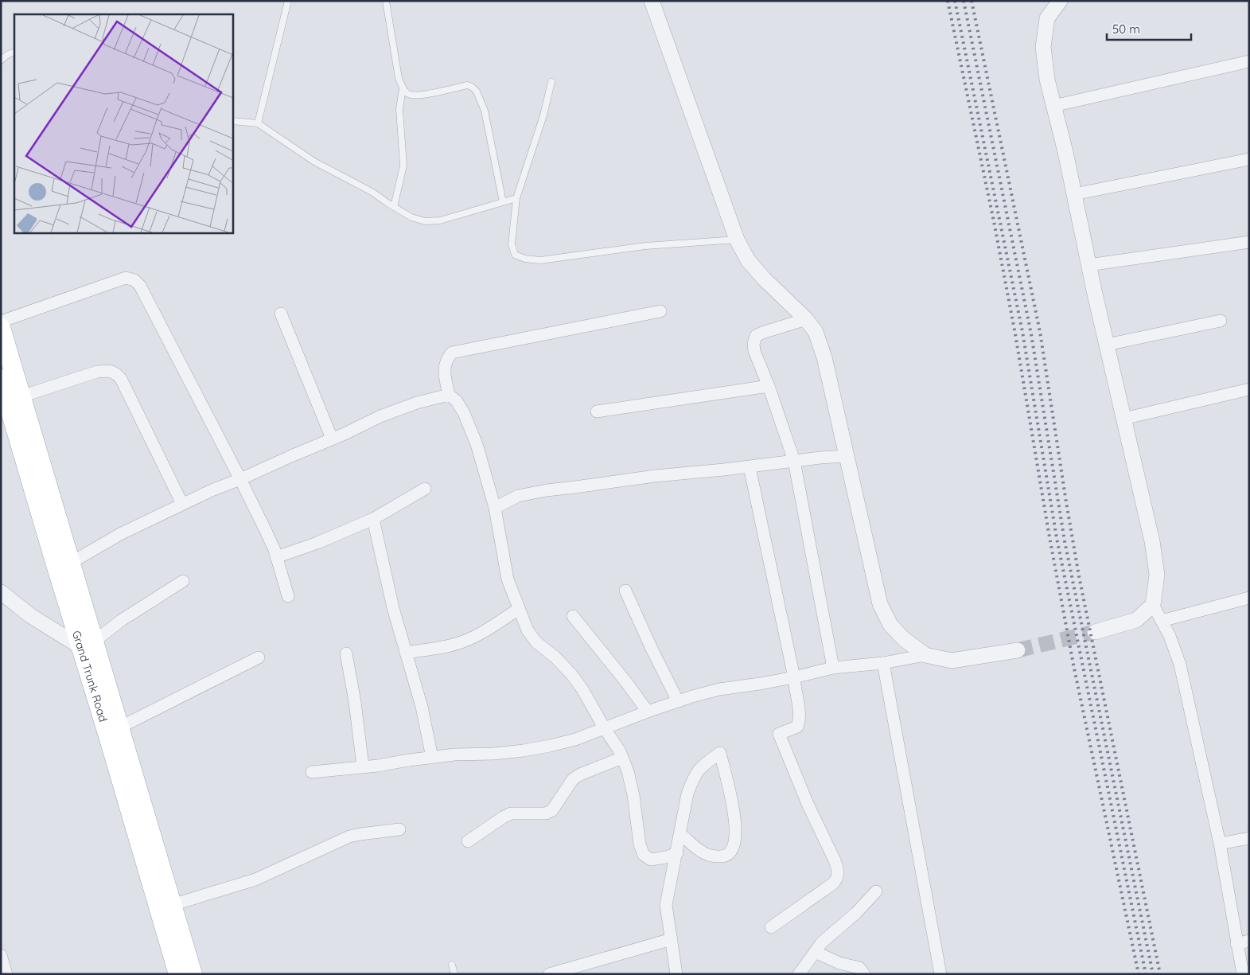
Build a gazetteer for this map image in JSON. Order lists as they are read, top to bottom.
{
  "streets": {
    "main road": ["Grand Trunk Road"]
  },
  "scale_bar": "50 m"
}
